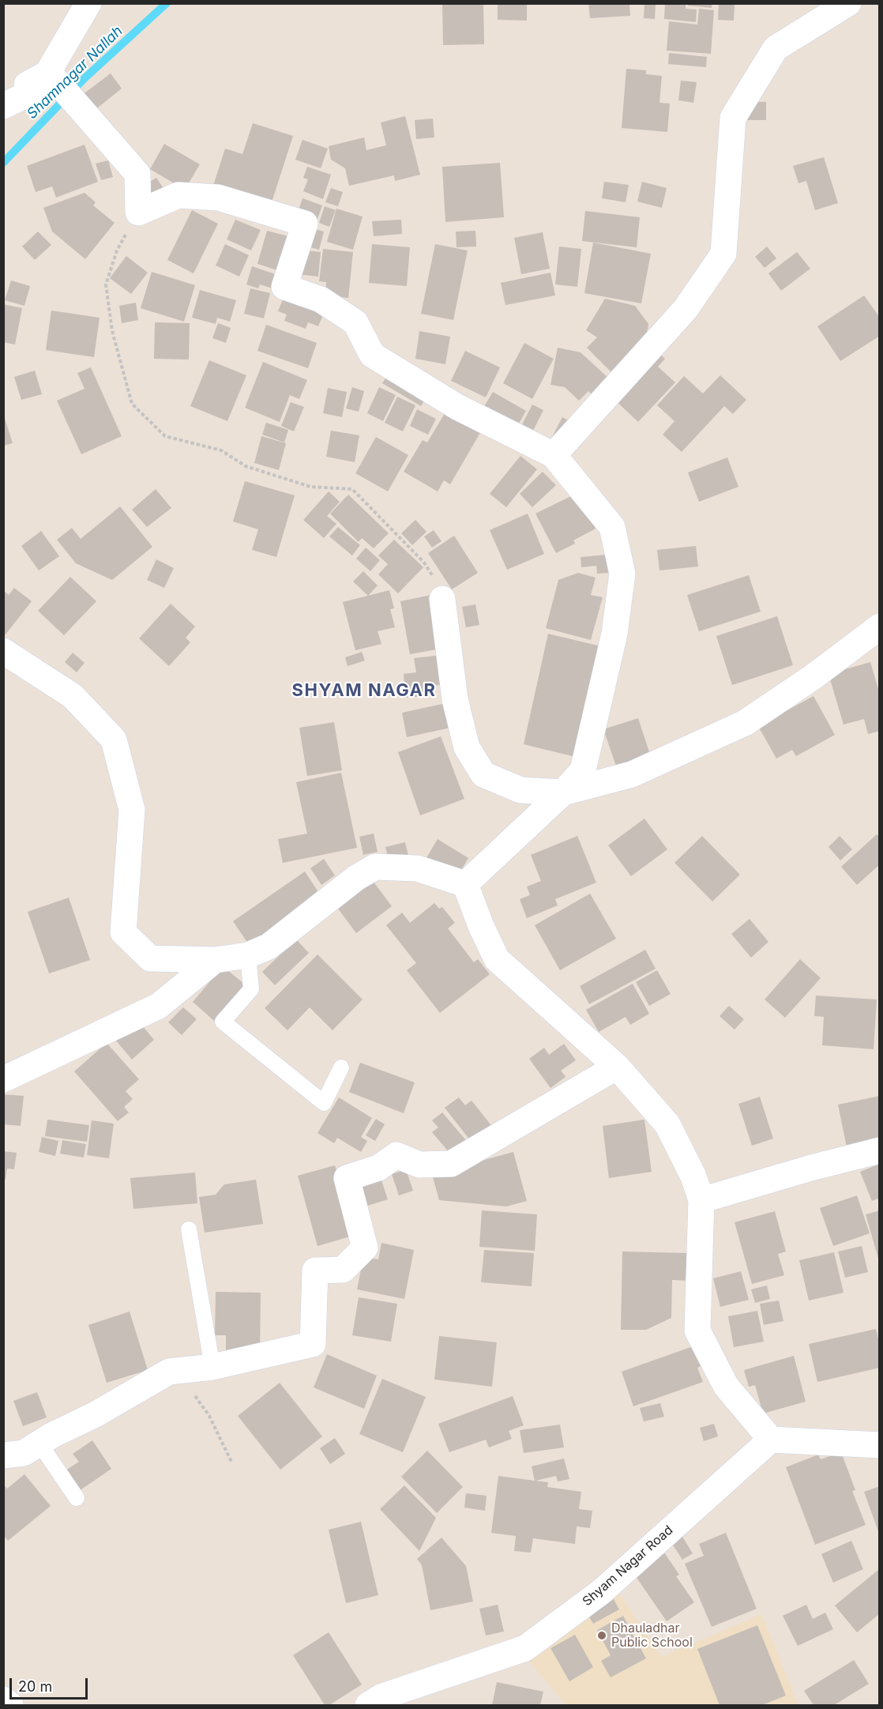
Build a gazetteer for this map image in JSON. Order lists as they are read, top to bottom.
{
  "streets": {
    "street": ["Shyam Nagar Road"]
  },
  "districts": ["SHYAM NAGAR"],
  "water": ["Shamnagar Nallah"],
  "places": ["Dhauladhar Public School"],
  "scale_bar": "20 m"
}
